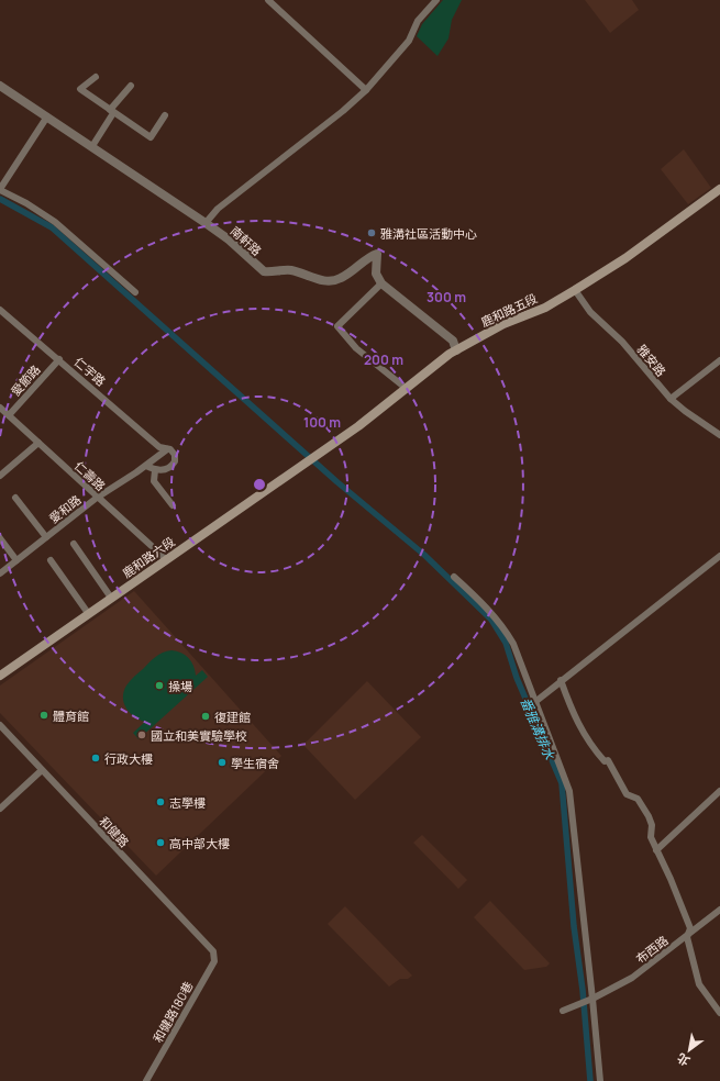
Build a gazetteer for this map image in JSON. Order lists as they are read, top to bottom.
{
  "streets": {
    "main road": ["鹿和路五段", "鹿和路六段"],
    "street": [
      "南軒路",
      "雅安路",
      "仁宇路",
      "愛節路",
      "仁壽路",
      "愛和路",
      "和健路",
      "布西路",
      "和健路180巷"
    ]
  },
  "crossings": [
    ["鹿和路五段", "雅安路"],
    ["鹿和路五段", "鹿和路六段"],
    ["仁宇路", "愛節路"],
    ["仁宇路", "愛和路"],
    ["愛節路", "仁壽路"],
    ["仁壽路", "愛和路"],
    ["仁壽路", "鹿和路六段"],
    ["和健路", "和健路180巷"]
  ],
  "water": ["番雅溝排水"],
  "places": [
    "雅溝社區活動中心",
    "操場",
    "體育館",
    "復建館",
    "國立和美實驗學校",
    "行政大樓",
    "學生宿舍",
    "志學樓",
    "高中部大樓"
  ],
  "north": "bottom left",
  "rings": ["300 m", "200 m", "100 m"]
}
